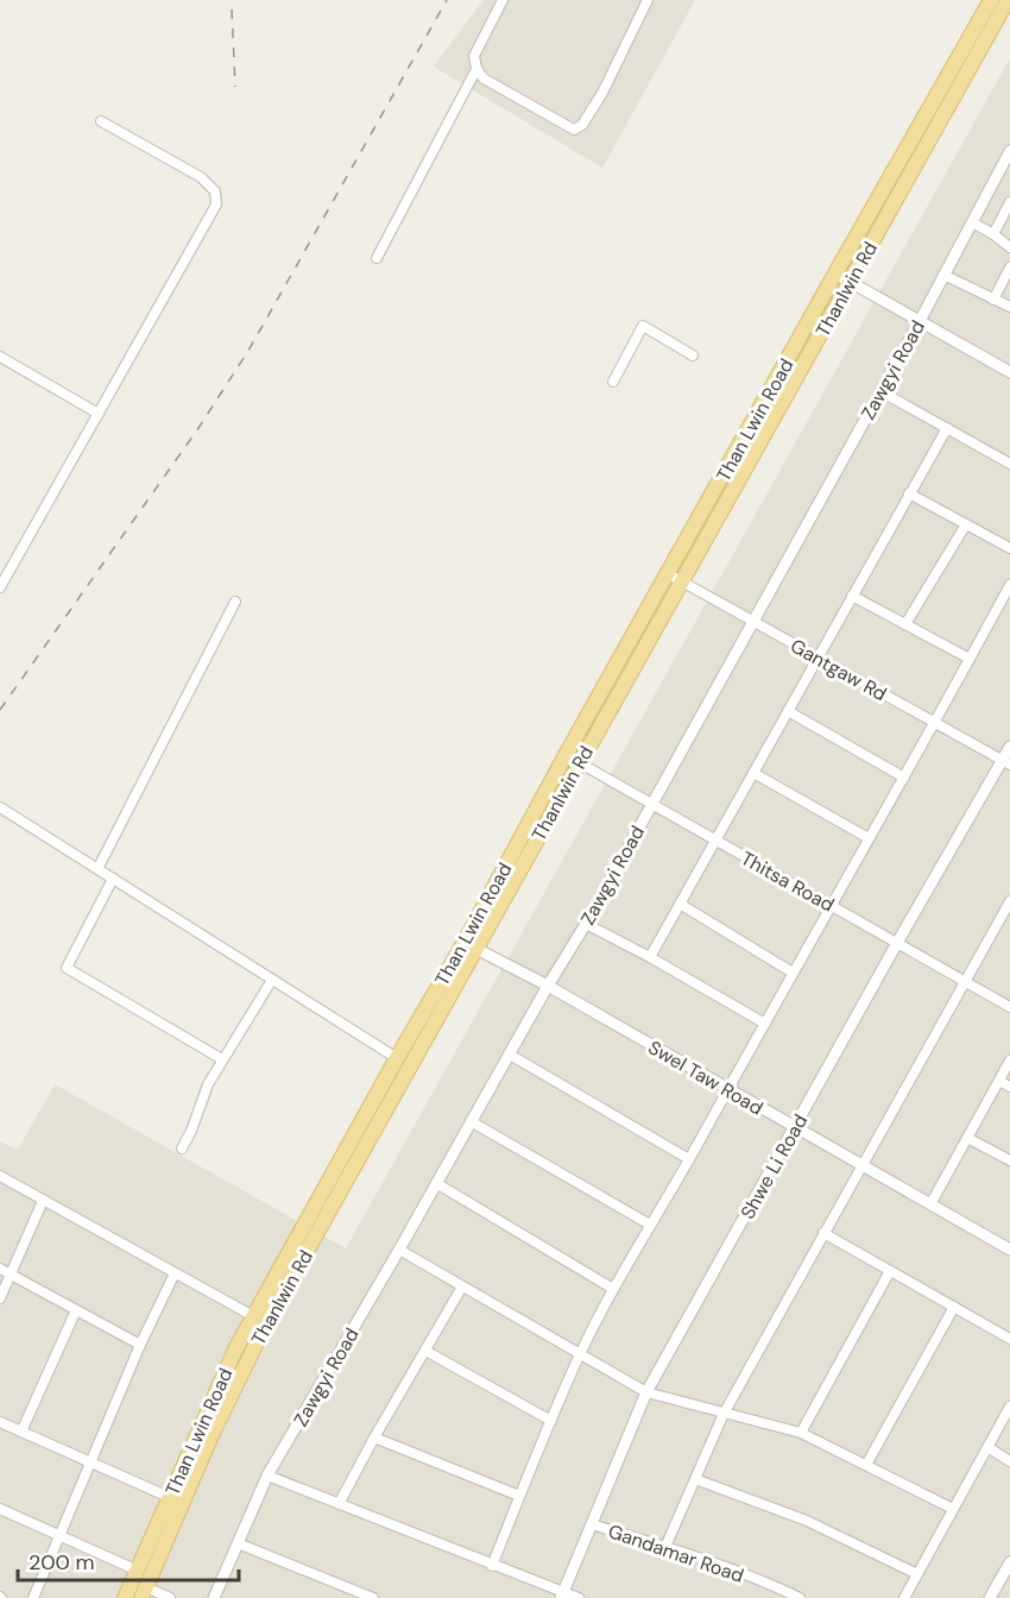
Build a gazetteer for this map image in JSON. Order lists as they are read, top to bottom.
{
  "streets": {
    "main road": ["Thanlwin Rd", "Than Lwin Road"],
    "street": [
      "Zawgyi Road",
      "Gantgaw Rd",
      "Thitsa Road",
      "Swel Taw Road",
      "Shwe Li Road",
      "Gandamar Road"
    ]
  },
  "crossings": [
    ["Thanlwin Rd", "Than Lwin Road"],
    ["Thanlwin Rd", "Gantgaw Rd"],
    ["Zawgyi Road", "Gantgaw Rd"],
    ["Zawgyi Road", "Thitsa Road"],
    ["Zawgyi Road", "Swel Taw Road"],
    ["Than Lwin Road", "Gantgaw Rd"],
    ["Than Lwin Road", "Thitsa Road"],
    ["Than Lwin Road", "Swel Taw Road"],
    ["Gantgaw Rd", "Shwe Li Road"],
    ["Thitsa Road", "Shwe Li Road"],
    ["Swel Taw Road", "Shwe Li Road"],
    ["Shwe Li Road", "Gandamar Road"]
  ],
  "scale_bar": "200 m"
}
